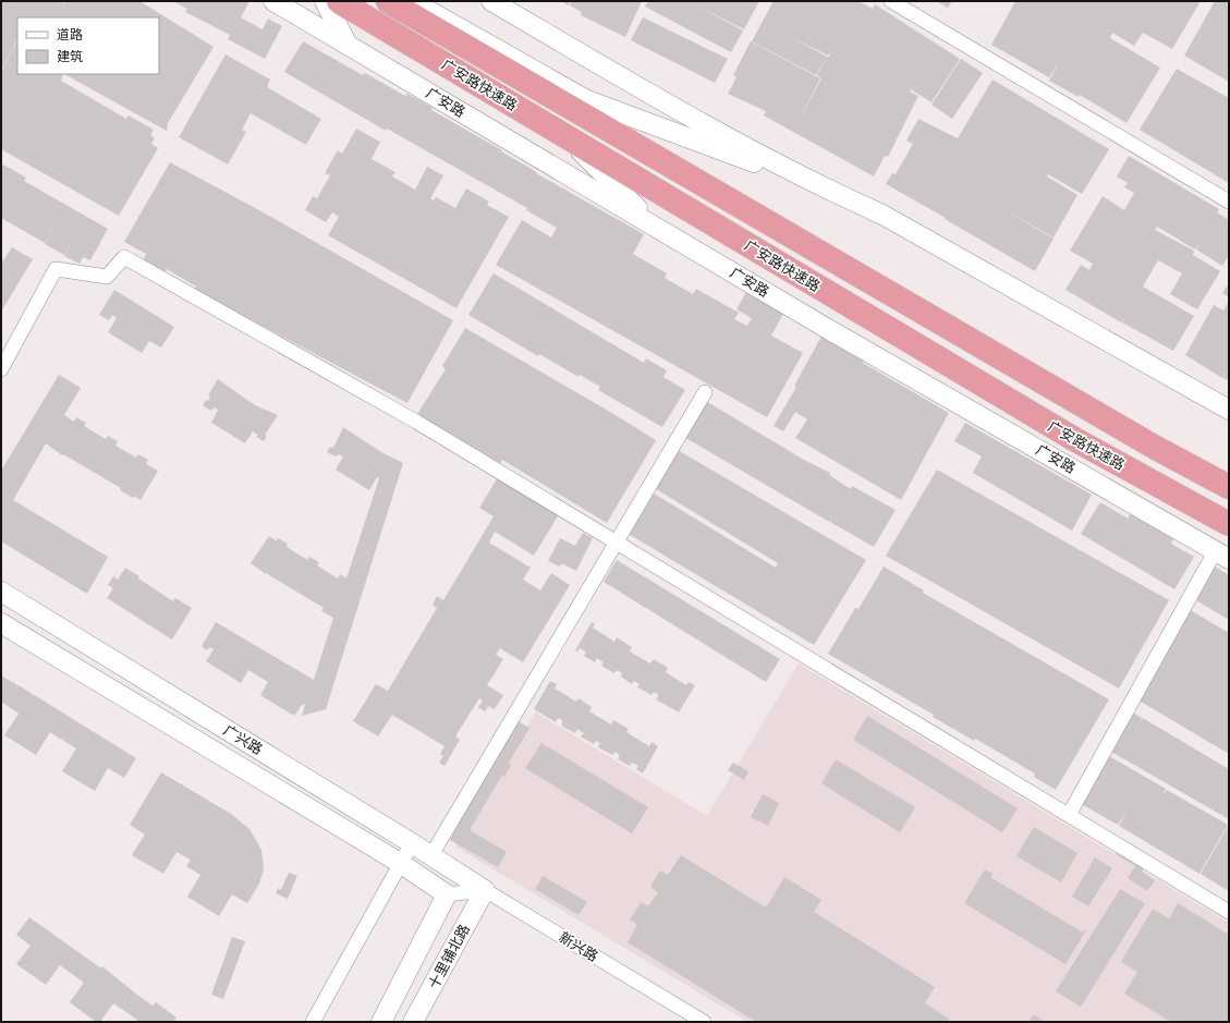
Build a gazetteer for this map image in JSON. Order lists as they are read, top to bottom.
{
  "streets": {
    "highway": ["广安路快速路"],
    "main road": ["广安路", "广兴路", "十里铺北路"],
    "street": ["新兴路"]
  },
  "crossings": [
    ["广兴路", "新兴路"],
    ["广兴路", "十里铺北路"],
    ["新兴路", "十里铺北路"]
  ],
  "legend": ["道路", "建筑"]
}
